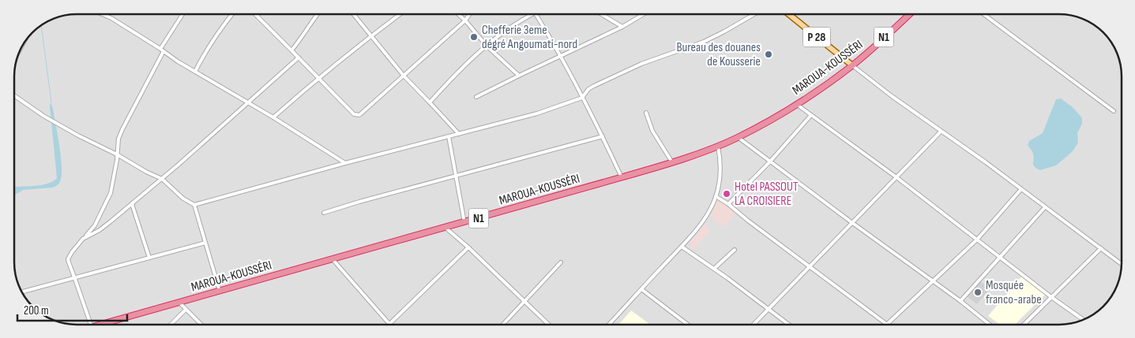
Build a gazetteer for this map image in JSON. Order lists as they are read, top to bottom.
{
  "streets": {
    "highway": ["N1", "MAROUA-KOUSSÉRI"],
    "main road": ["P 28"]
  },
  "crossings": [
    ["P 28", "MAROUA-KOUSSÉRI"]
  ],
  "places": [
    "Chefferie 3eme dégré Angoumati-nord",
    "Bureau des douanes de Kousserie",
    "Hotel PASSOUT LA CROISIERE",
    "Mosquée franco-arabe"
  ],
  "scale_bar": "200 m"
}
